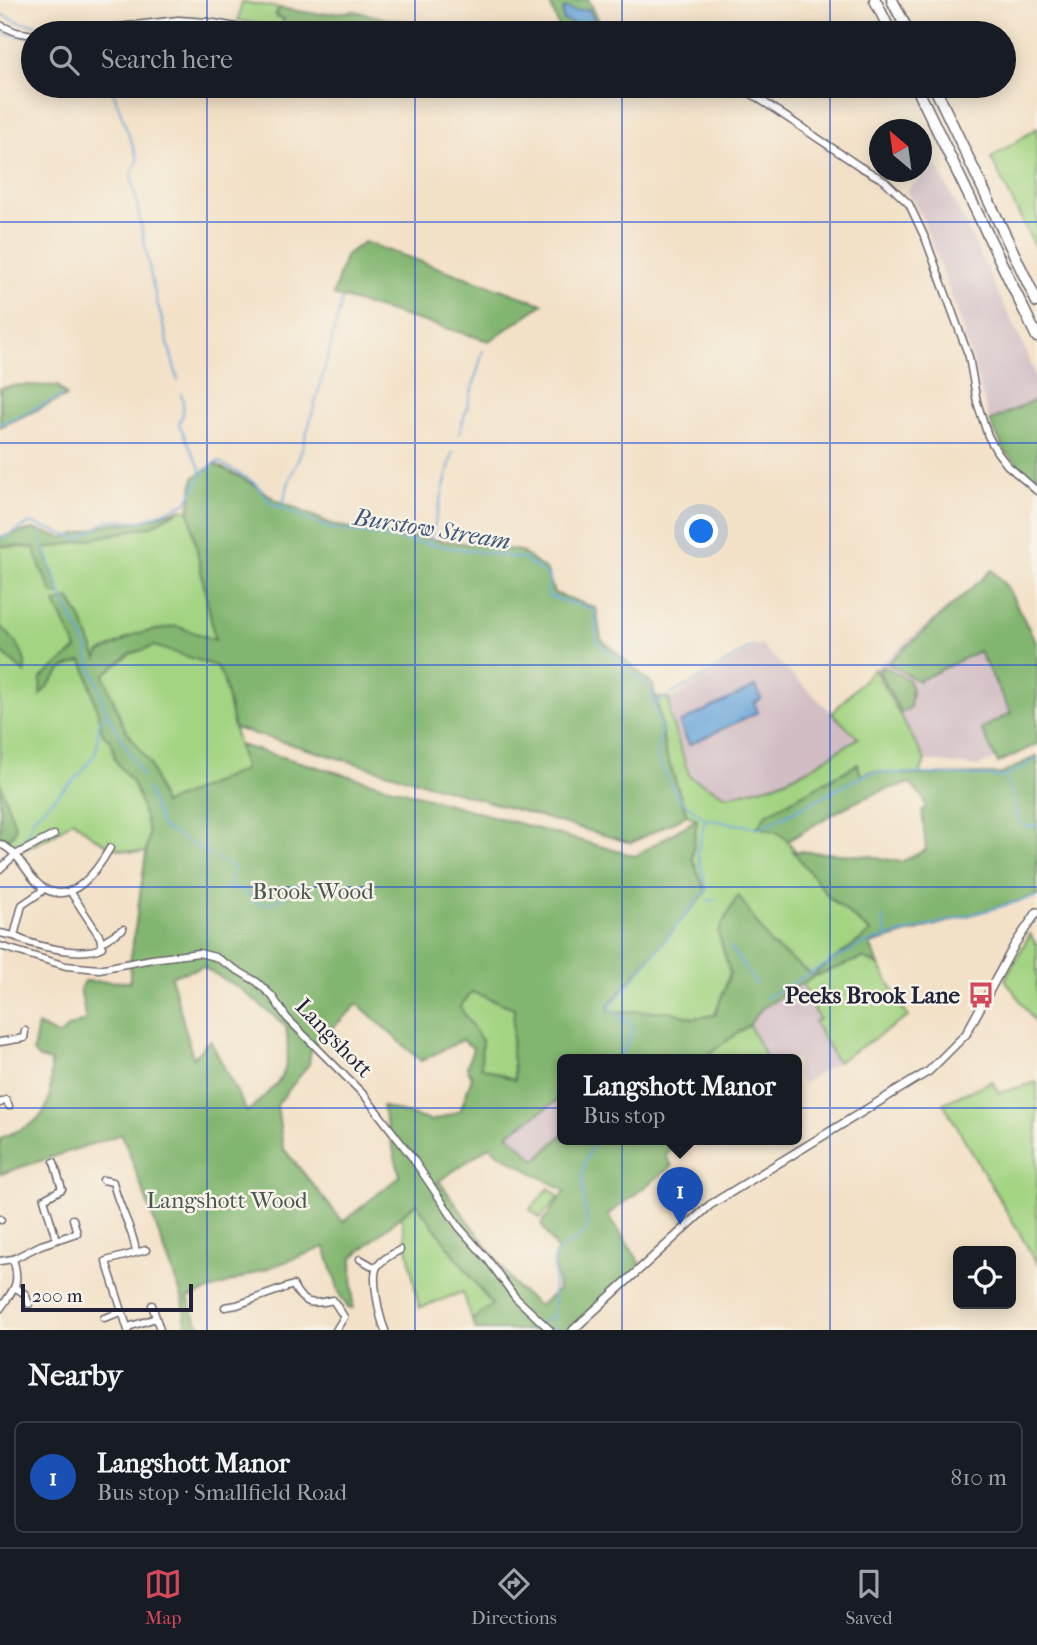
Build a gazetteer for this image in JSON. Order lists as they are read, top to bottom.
{
  "streets": {
    "street": ["Langshott"]
  },
  "water": ["Burstow Stream"],
  "parks": ["Brook Wood", "Langshott Wood"],
  "places": {
    "bus stop": ["Peeks Brook Lane"]
  },
  "scale_bar": "200 m",
  "north": "top left",
  "page": {
    "search": "Search here",
    "popup": ["Langshott Manor", "Bus stop"],
    "pins": "1",
    "scale": "200 m",
    "heading": "Nearby",
    "list": [
      {
        "mark": "1",
        "name": "Langshott Manor",
        "note": "Bus stop · Smallfield Road",
        "value": "810 m"
      }
    ],
    "nav": ["Map", "Directions", "Saved"]
  }
}
